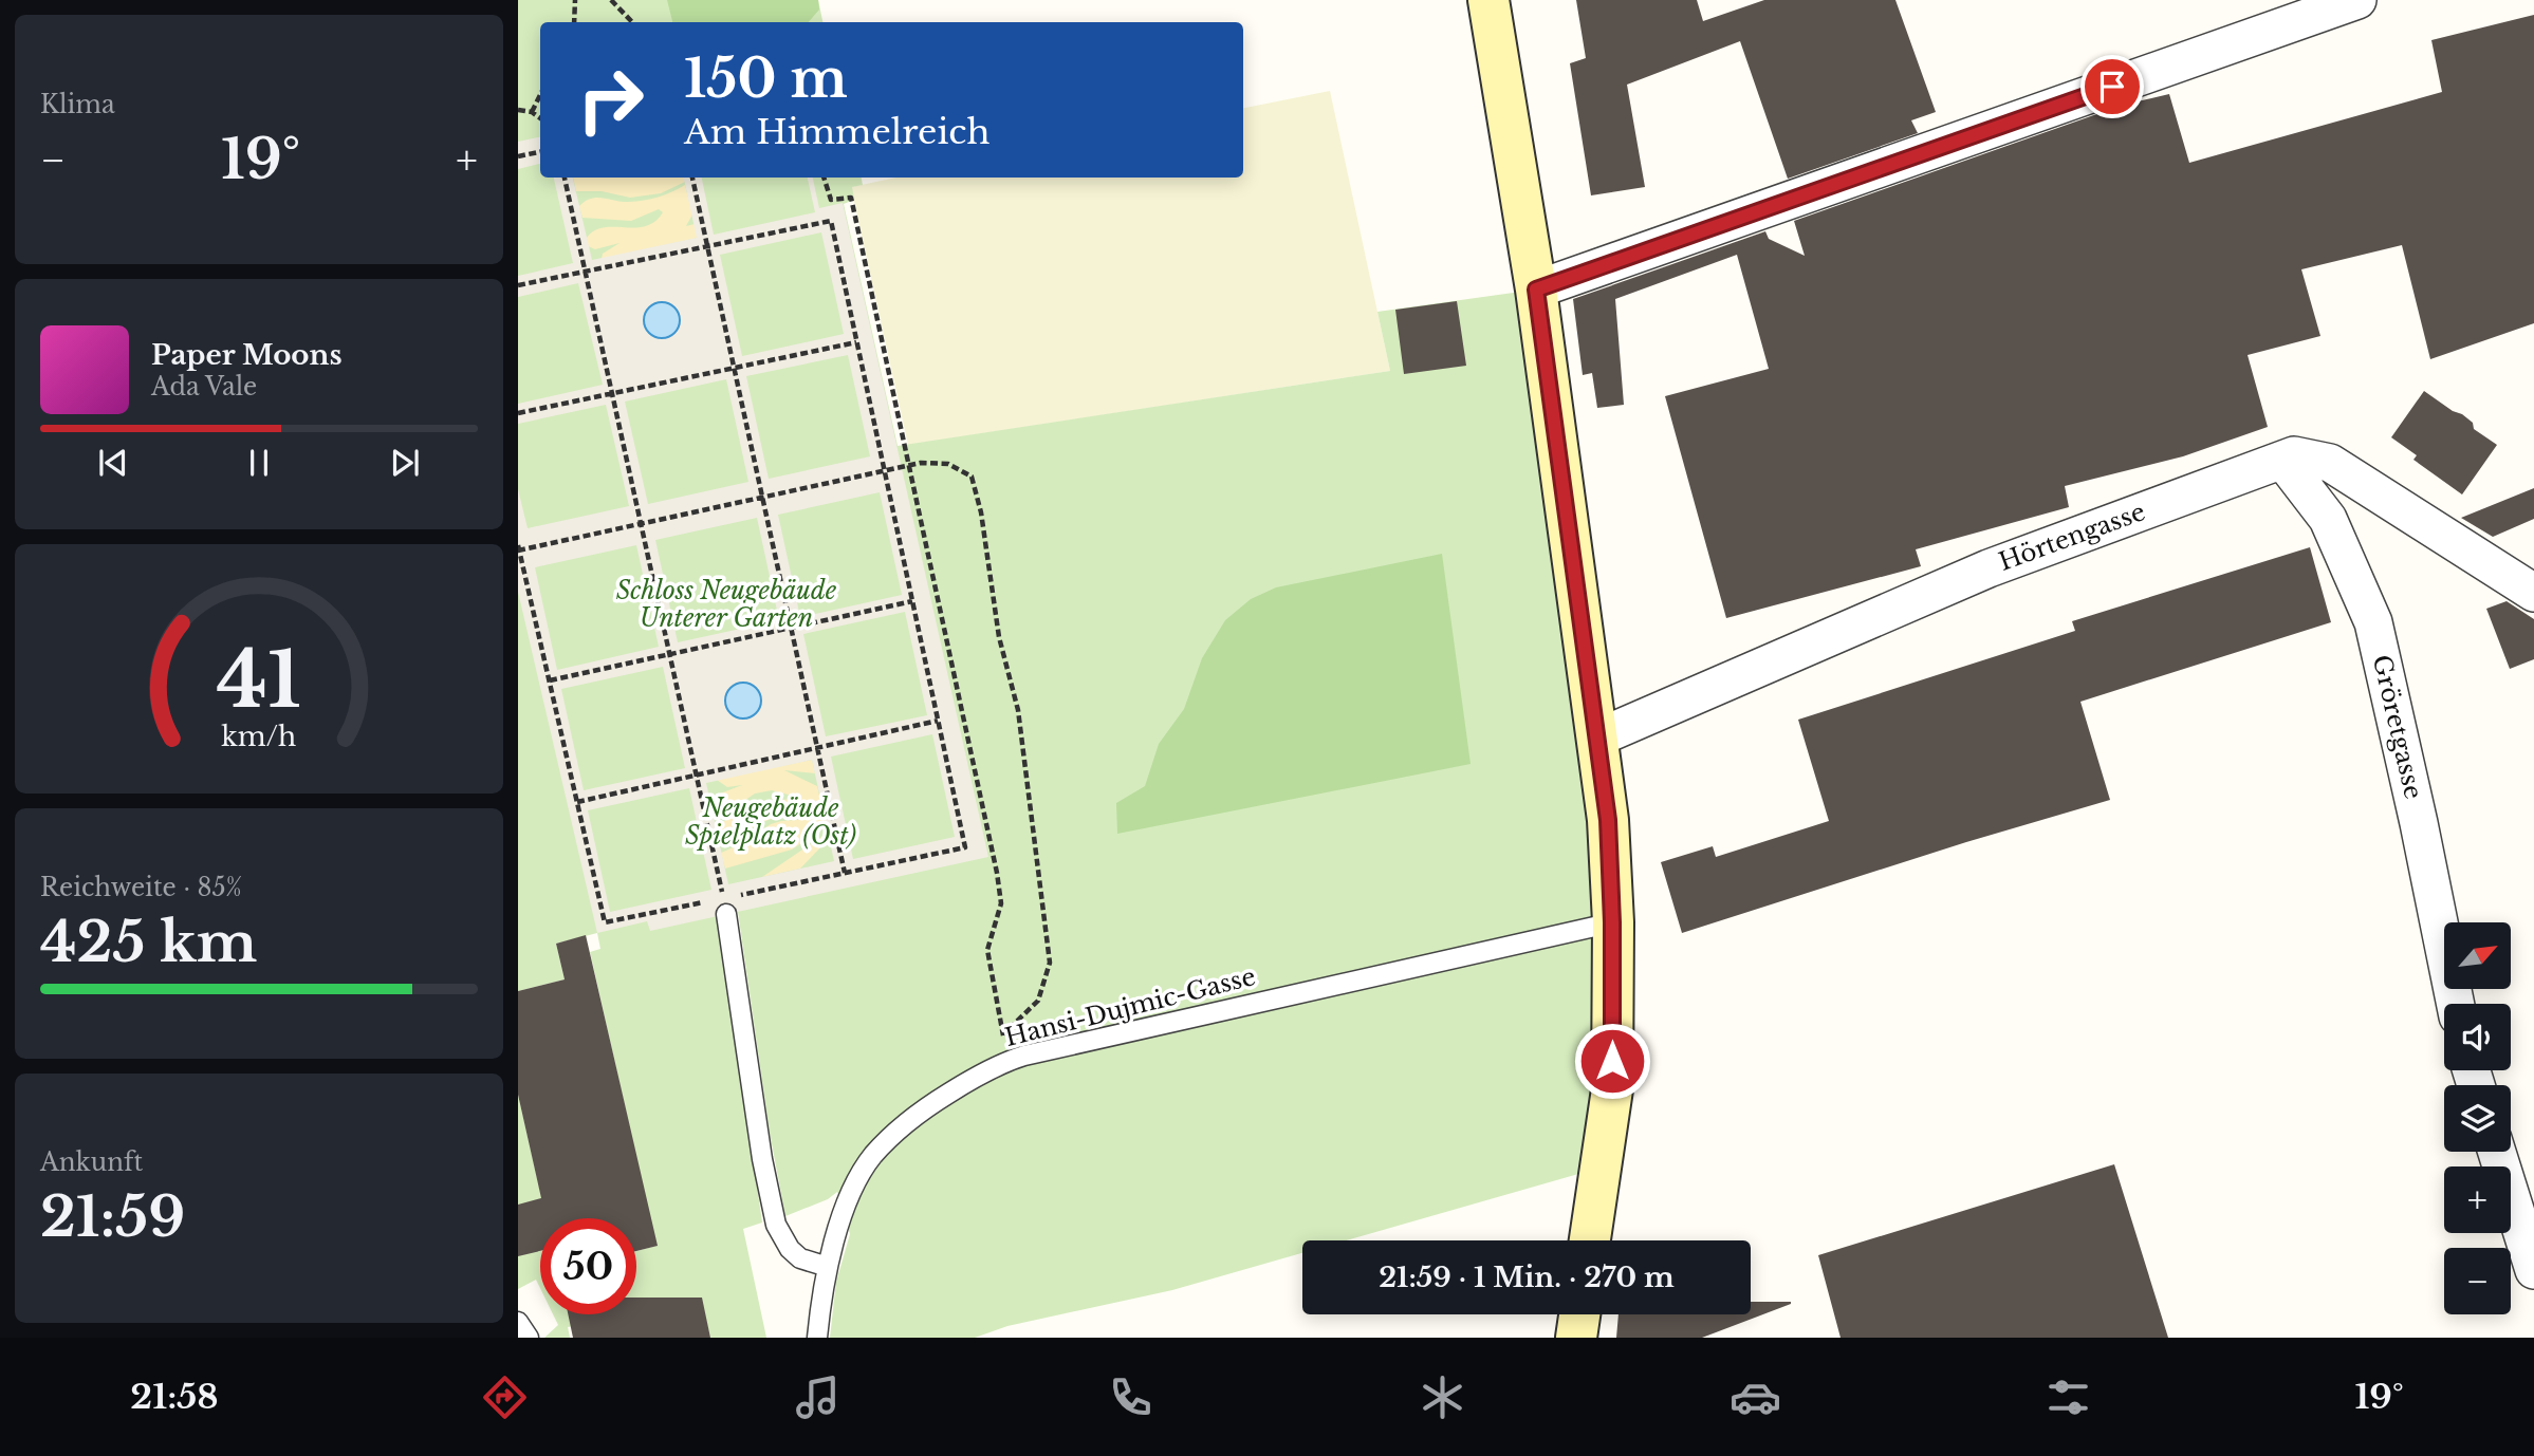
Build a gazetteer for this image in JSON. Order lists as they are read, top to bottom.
{
  "streets": {
    "street": ["Hörtengasse", "Gröretgasse"],
    "lane": ["Hansi-Dujmic-Gasse"]
  },
  "crossings": [
    ["Hörtengasse", "Gröretgasse"]
  ],
  "parks": ["Schloss Neugebäude Unterer Garten", "Neugebäude Spielplatz (Ost)"],
  "north": "top right",
  "page": {
    "tile": [
      "Klima",
      ["Reichweite · 85%", "425 km"],
      ["Ankunft", "21:59"]
    ],
    "turn": ["150 m", "Am Himmelreich"],
    "heat": ["−", "19°", "+"],
    "song": ["Paper Moons", "Ada Vale"],
    "map_buttons": ["+", "−"],
    "limit": "50",
    "trip": "21:59 · 1 Min. · 270 m",
    "tabs": ["21:58", "19°"],
    "gauge": ["41", "km/h"]
  }
}
